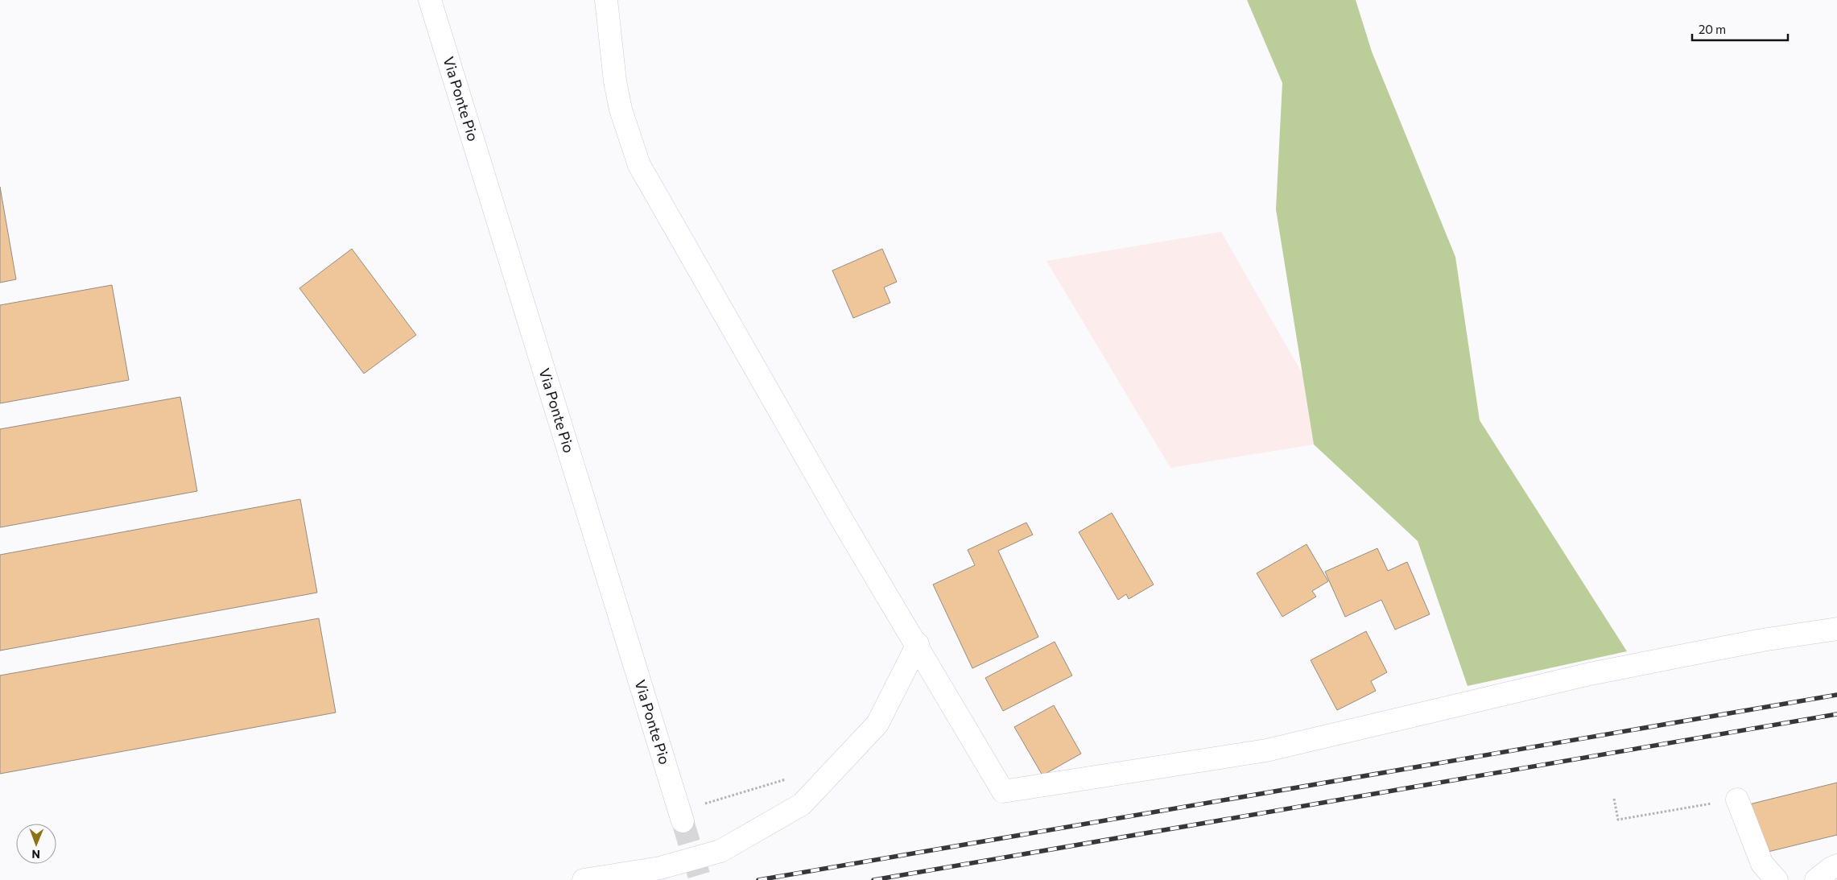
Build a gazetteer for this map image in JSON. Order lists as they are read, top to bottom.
{
  "streets": {
    "street": ["Via Ponte Pio"]
  },
  "scale_bar": "20 m",
  "north": "bottom"
}
